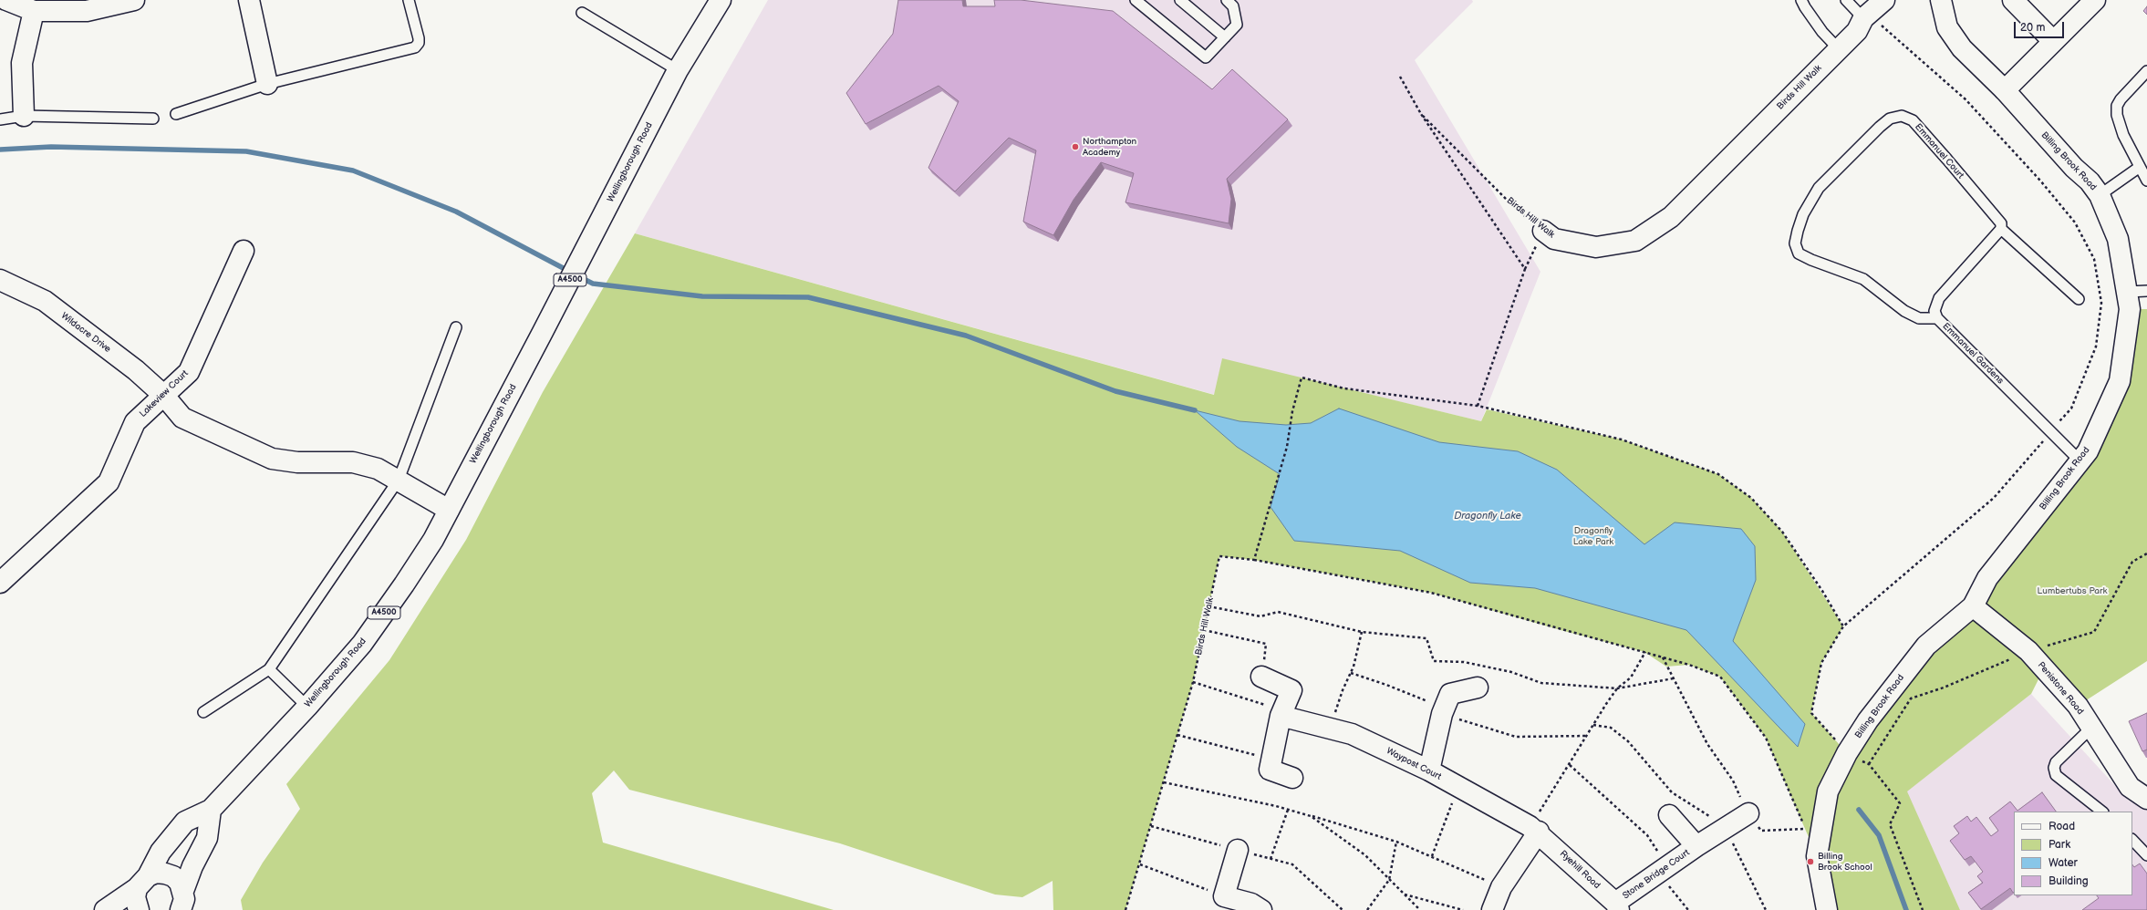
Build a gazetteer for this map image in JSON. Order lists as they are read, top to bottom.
{
  "streets": {
    "street": [
      "Birds Hill Walk",
      "Billing Brook Road",
      "Wellingborough Road",
      "A4500",
      "Wildacre Drive",
      "Lakeview Court",
      "Penistone Road",
      "Waypost Court",
      "Ryehill Road",
      "Stone Bridge Court"
    ],
    "lane": ["Emmanuel Court", "Emmanuel Gardens"]
  },
  "crossings": [
    ["Emmanuel Court", "Emmanuel Gardens"],
    ["Billing Brook Road", "Emmanuel Gardens"],
    ["Billing Brook Road", "Penistone Road"],
    ["Wildacre Drive", "Lakeview Court"],
    ["Waypost Court", "Ryehill Road"],
    ["Ryehill Road", "Stone Bridge Court"]
  ],
  "water": ["Dragonfly Lake"],
  "parks": ["Dragonfly Lake Park", "Lumbertubs Park"],
  "places": ["Northampton Academy", "Billing Brook School"],
  "legend": [
    "Road",
    "Park",
    "Water",
    "Building"
  ],
  "scale_bar": "20 m"
}
